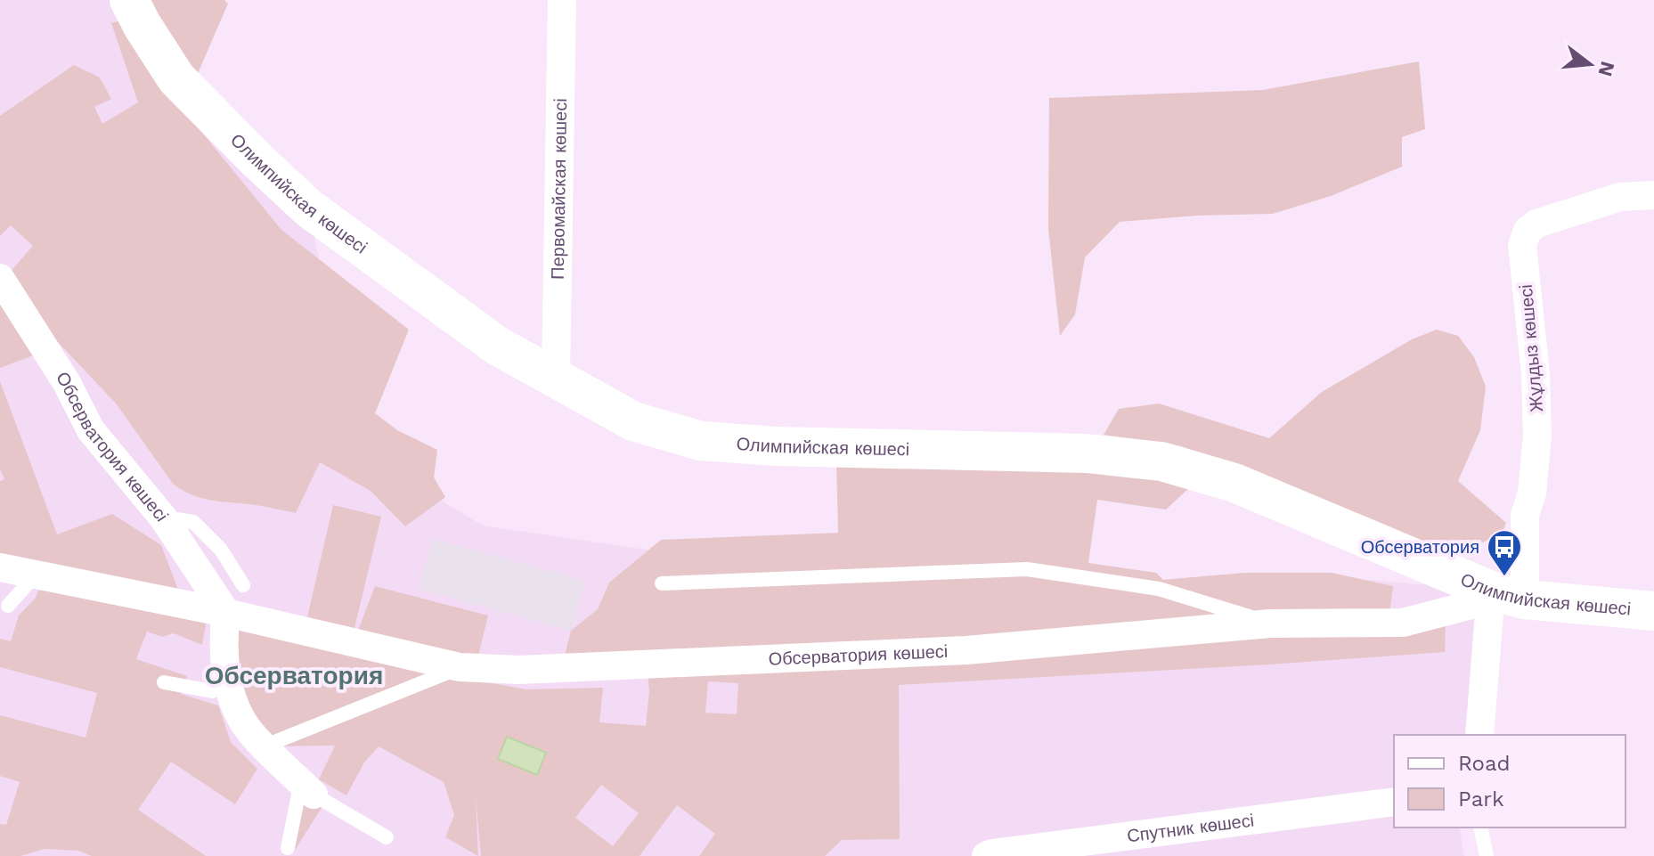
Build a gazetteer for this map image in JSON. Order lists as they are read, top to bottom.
{
  "streets": {
    "street": [
      "Первомайская көшесі",
      "Олимпийская көшесі",
      "Жұлдыз көшесі",
      "Обсерватория көшесі",
      "Спутник көшесі"
    ]
  },
  "crossings": [
    ["Первомайская көшесі", "Олимпийская көшесі"],
    ["Олимпийская көшесі", "Жұлдыз көшесі"],
    ["Олимпийская көшесі", "Обсерватория көшесі"],
    ["Жұлдыз көшесі", "Обсерватория көшесі"]
  ],
  "districts": ["Обсерватория"],
  "places": {
    "bus stop": ["Обсерватория"]
  },
  "legend": ["Road", "Park"],
  "north": "right"
}
